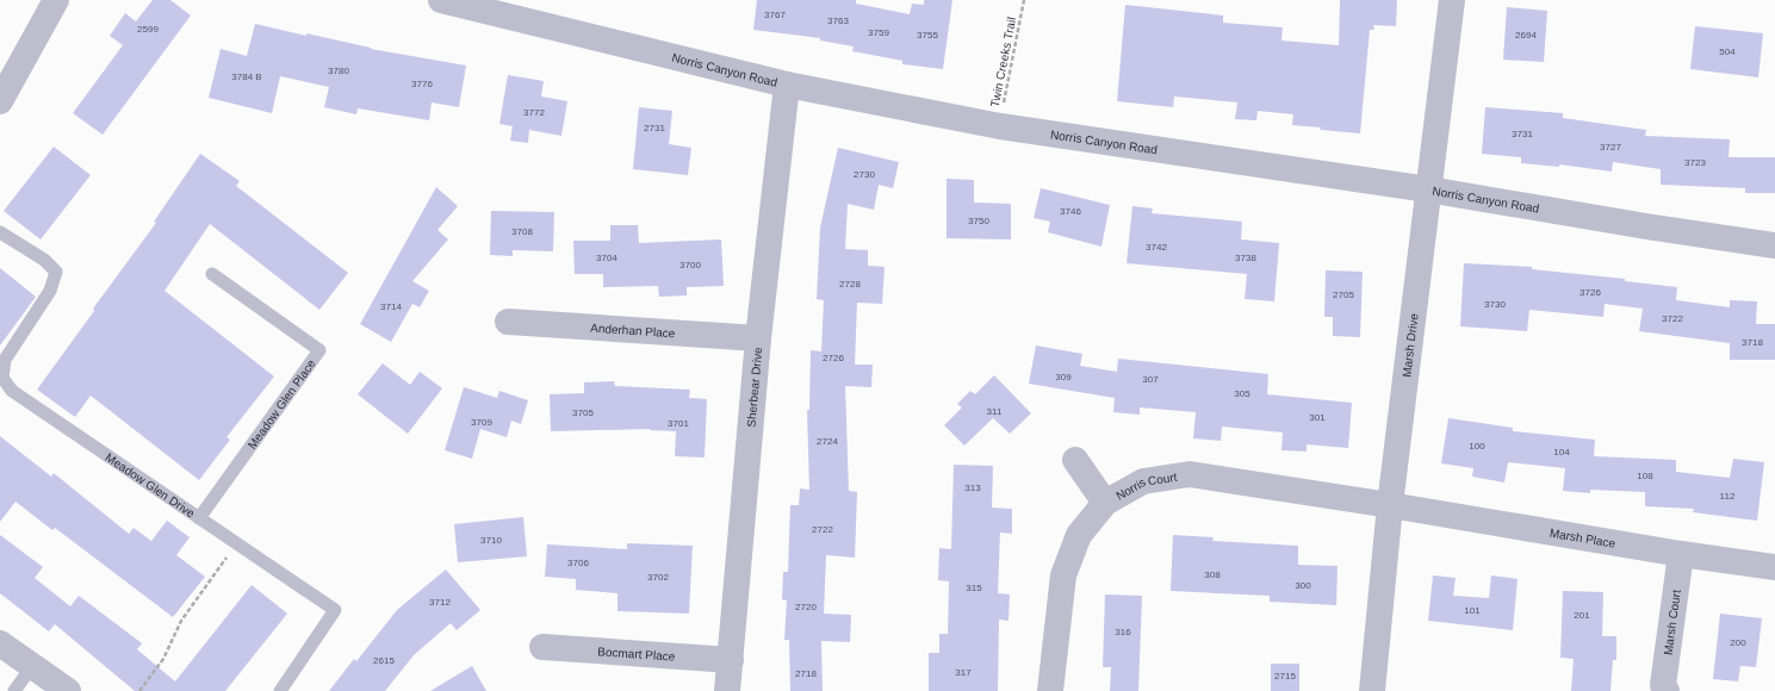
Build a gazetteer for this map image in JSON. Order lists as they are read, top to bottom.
{
  "streets": {
    "street": [
      "Norris Canyon Road",
      "Anderhan Place",
      "Marsh Drive",
      "Sherbear Drive",
      "Norris Court",
      "Marsh Place",
      "Marsh Court",
      "Bocmart Place"
    ],
    "lane": ["Meadow Glen Place", "Meadow Glen Drive"],
    "path": ["Twin Creeks Trail"]
  },
  "crossings": [
    ["Twin Creeks Trail", "Norris Canyon Road"],
    ["Norris Canyon Road", "Marsh Drive"],
    ["Norris Canyon Road", "Sherbear Drive"],
    ["Anderhan Place", "Sherbear Drive"],
    ["Marsh Drive", "Norris Court"],
    ["Marsh Drive", "Marsh Place"],
    ["Sherbear Drive", "Bocmart Place"],
    ["Meadow Glen Place", "Meadow Glen Drive"],
    ["Norris Court", "Marsh Place"],
    ["Marsh Place", "Marsh Court"]
  ],
  "house_numbers": [
    "3767",
    "3763",
    "2599",
    "3759",
    "3755",
    "2694",
    "504",
    "3780",
    "3784 B",
    "3776",
    "3772",
    "2731",
    "3731",
    "3727",
    "3723",
    "2730",
    "3746",
    "3750",
    "3708",
    "3742",
    "3704",
    "3738",
    "3700",
    "2728",
    "3726",
    "2705",
    "3730",
    "3714",
    "3722",
    "3718",
    "2726",
    "309",
    "307",
    "305",
    "311",
    "3705",
    "301",
    "3709",
    "3701",
    "2724",
    "100",
    "104",
    "108",
    "313",
    "112",
    "2722",
    "3710",
    "3706",
    "308",
    "3702",
    "300",
    "315",
    "3712",
    "2720",
    "101",
    "201",
    "316",
    "200",
    "2615",
    "317",
    "2718",
    "2715"
  ]
}
